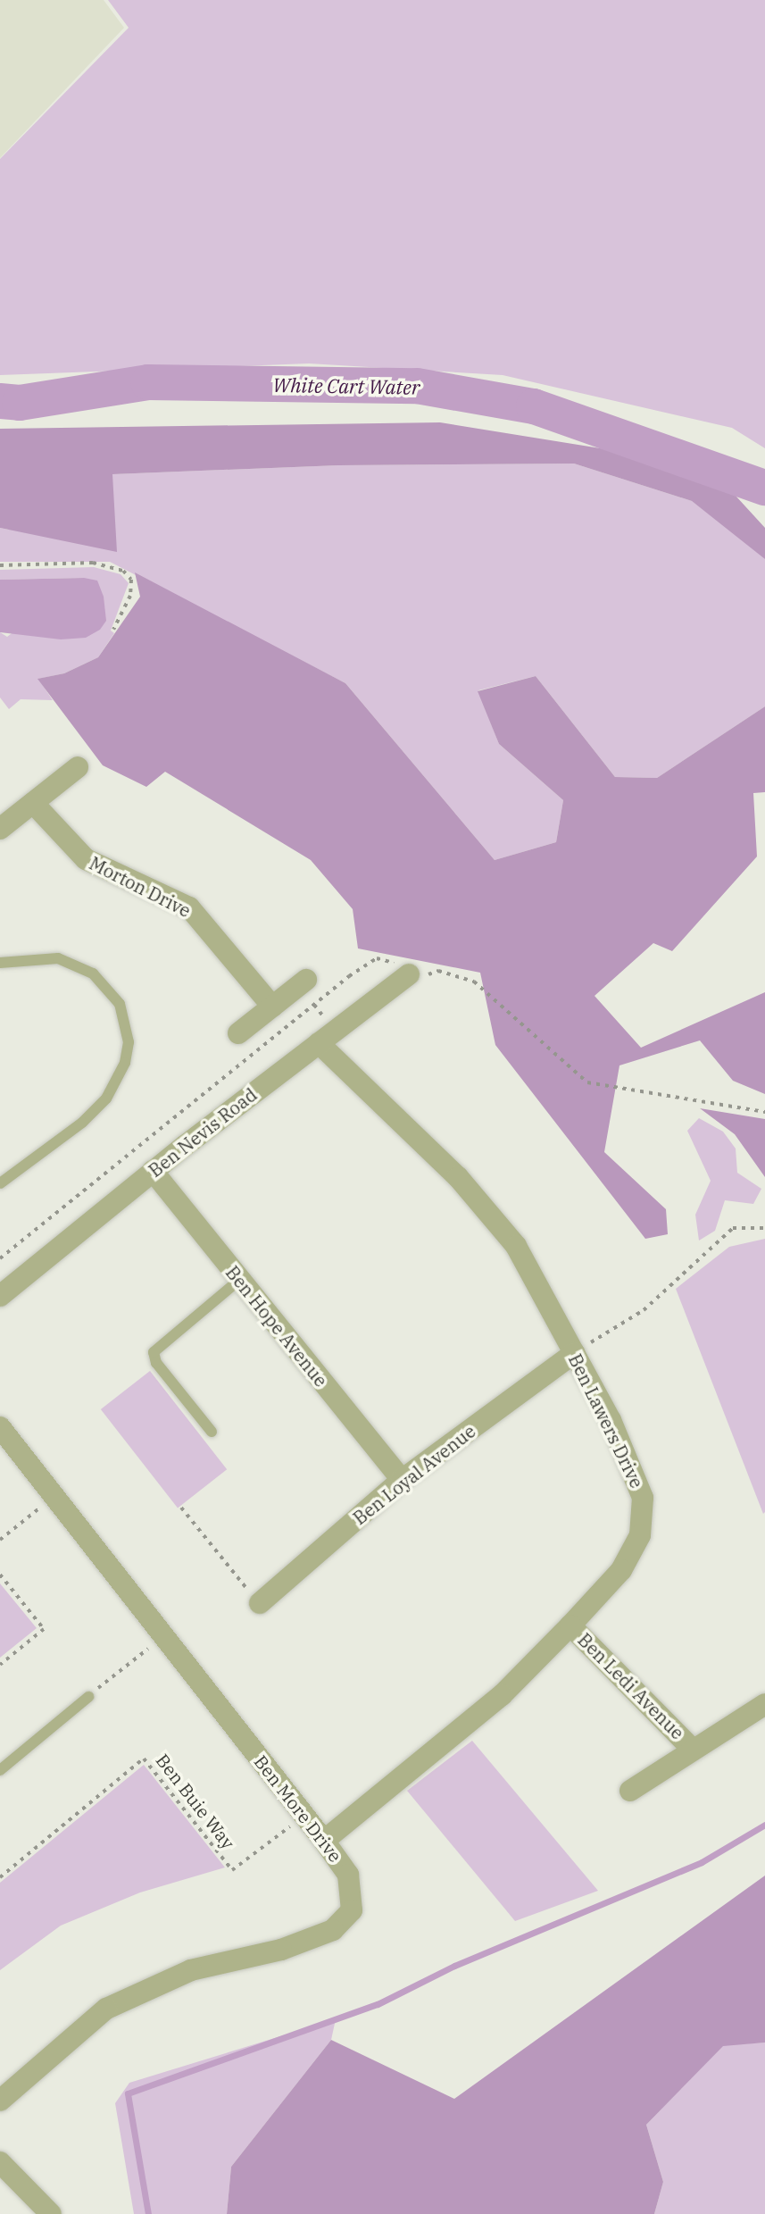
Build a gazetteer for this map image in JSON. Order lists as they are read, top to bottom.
{
  "streets": {
    "street": [
      "Morton Drive",
      "Ben Nevis Road",
      "Ben Hope Avenue",
      "Ben Lawers Drive",
      "Ben Loyal Avenue",
      "Ben Ledi Avenue",
      "Ben More Drive"
    ],
    "path": ["Ben Buie Way"]
  },
  "crossings": [
    ["Ben Nevis Road", "Ben Hope Avenue"],
    ["Ben Nevis Road", "Ben Lawers Drive"],
    ["Ben Hope Avenue", "Ben Loyal Avenue"],
    ["Ben Lawers Drive", "Ben Loyal Avenue"],
    ["Ben Lawers Drive", "Ben Ledi Avenue"],
    ["Ben Lawers Drive", "Ben More Drive"],
    ["Ben Buie Way", "Ben More Drive"]
  ],
  "water": ["White Cart Water"]
}
